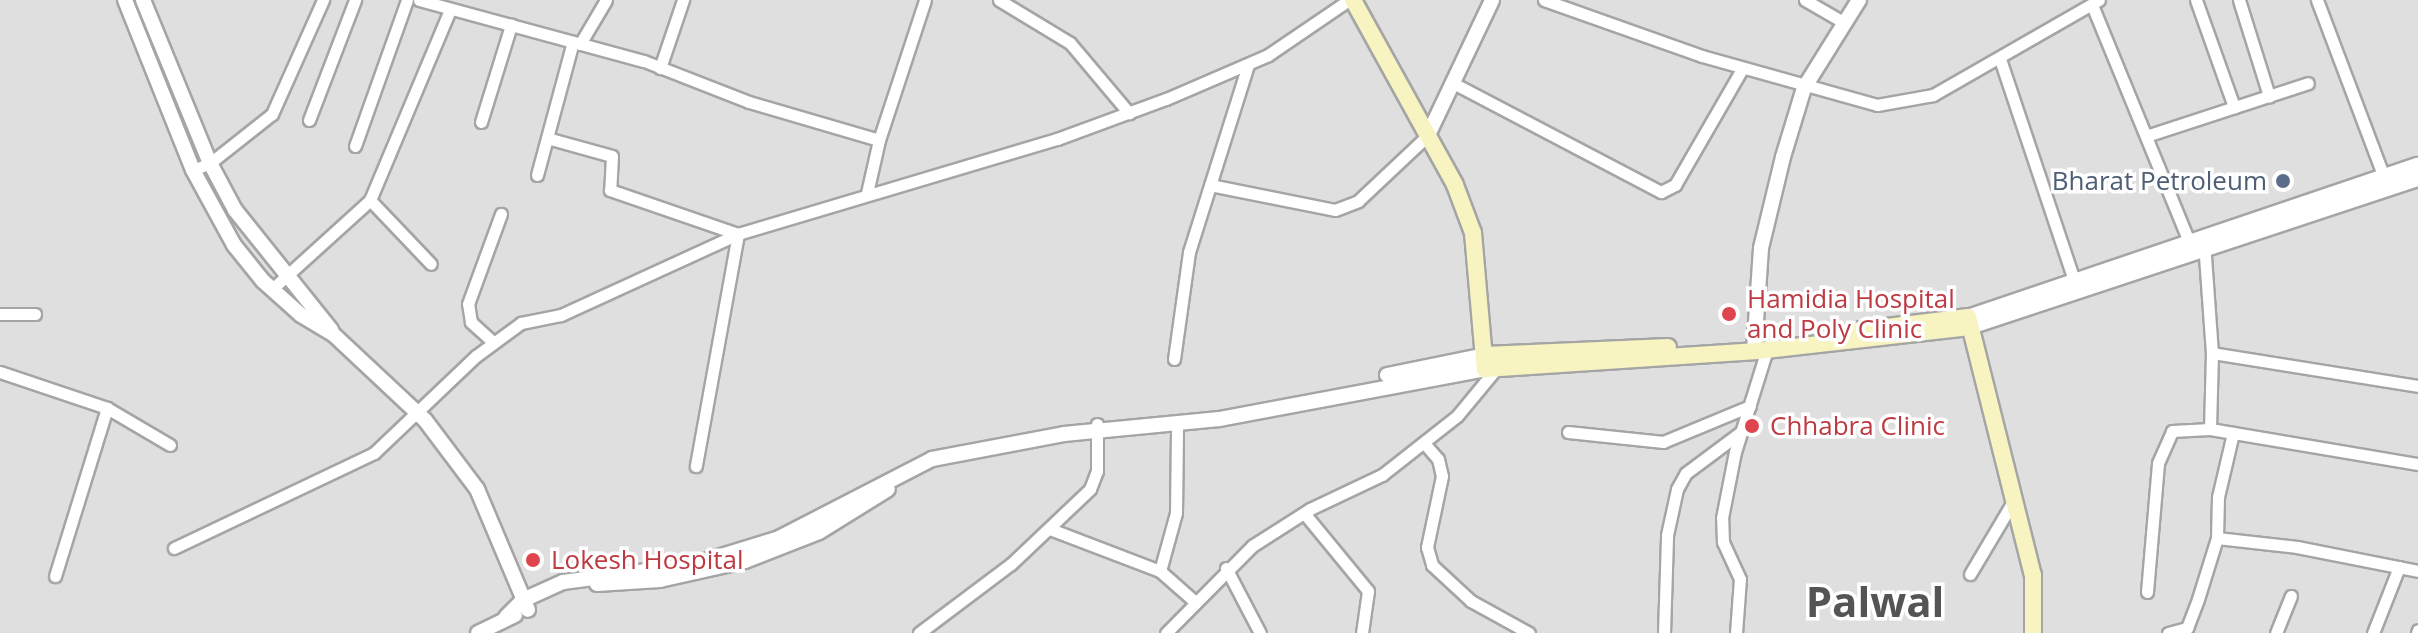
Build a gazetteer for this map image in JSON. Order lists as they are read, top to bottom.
{
  "districts": ["Palwal"],
  "places": [
    "Bharat Petroleum",
    "Hamidia Hospital and Poly Clinic",
    "Chhabra Clinic",
    "Lokesh Hospital"
  ]
}
